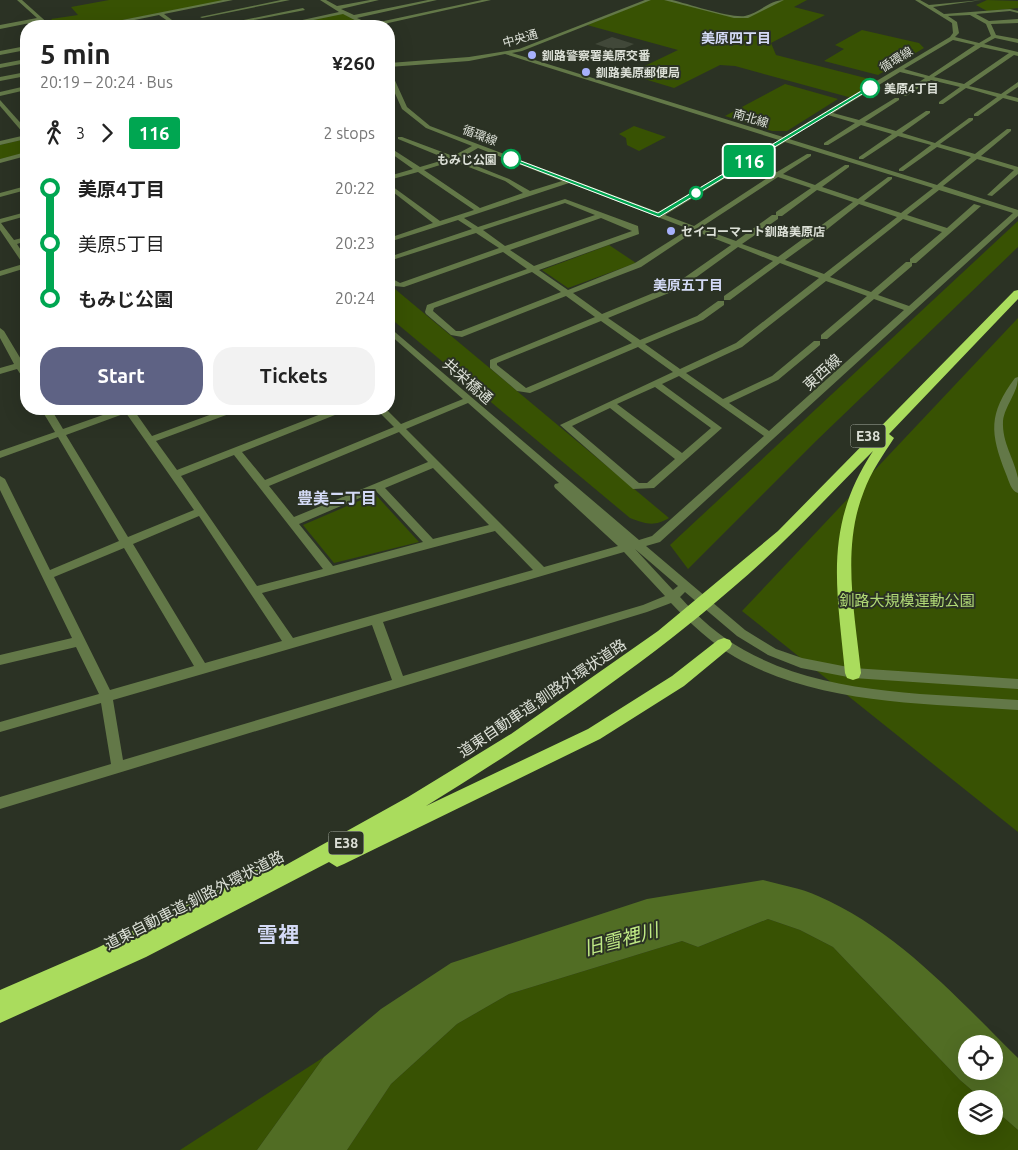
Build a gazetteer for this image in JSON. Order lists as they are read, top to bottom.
{
  "streets": {
    "highway": ["E38", "道東自動車道;釧路外環状道路"],
    "street": [
      "中央通",
      "循環線",
      "南北線",
      "東西線",
      "共栄橋通"
    ]
  },
  "crossings": [
    ["中央通", "南北線"],
    ["循環線", "南北線"],
    ["南北線", "東西線"]
  ],
  "districts": [
    "美原四丁目",
    "美原五丁目",
    "豊美二丁目",
    "雪裡"
  ],
  "water": ["旧雪裡川"],
  "parks": ["釧路大規模運動公園"],
  "places": [
    "釧路警察署美原交番",
    "釧路美原郵便局",
    "美原4丁目",
    "もみじ公園",
    "セイコーマート釧路美原店"
  ],
  "lines": ["bus line 116"],
  "page": {
    "on_map": "116",
    "heading": ["5 min", "20:19 – 20:24 · Bus", "¥260"],
    "legs": ["3", "116", "2 stops"],
    "list": [
      {
        "name": "美原4丁目",
        "value": "20:22"
      },
      {
        "name": "美原5丁目",
        "value": "20:23"
      },
      {
        "name": "もみじ公園",
        "value": "20:24"
      }
    ],
    "buttons": ["Start", "Tickets"]
  }
}
